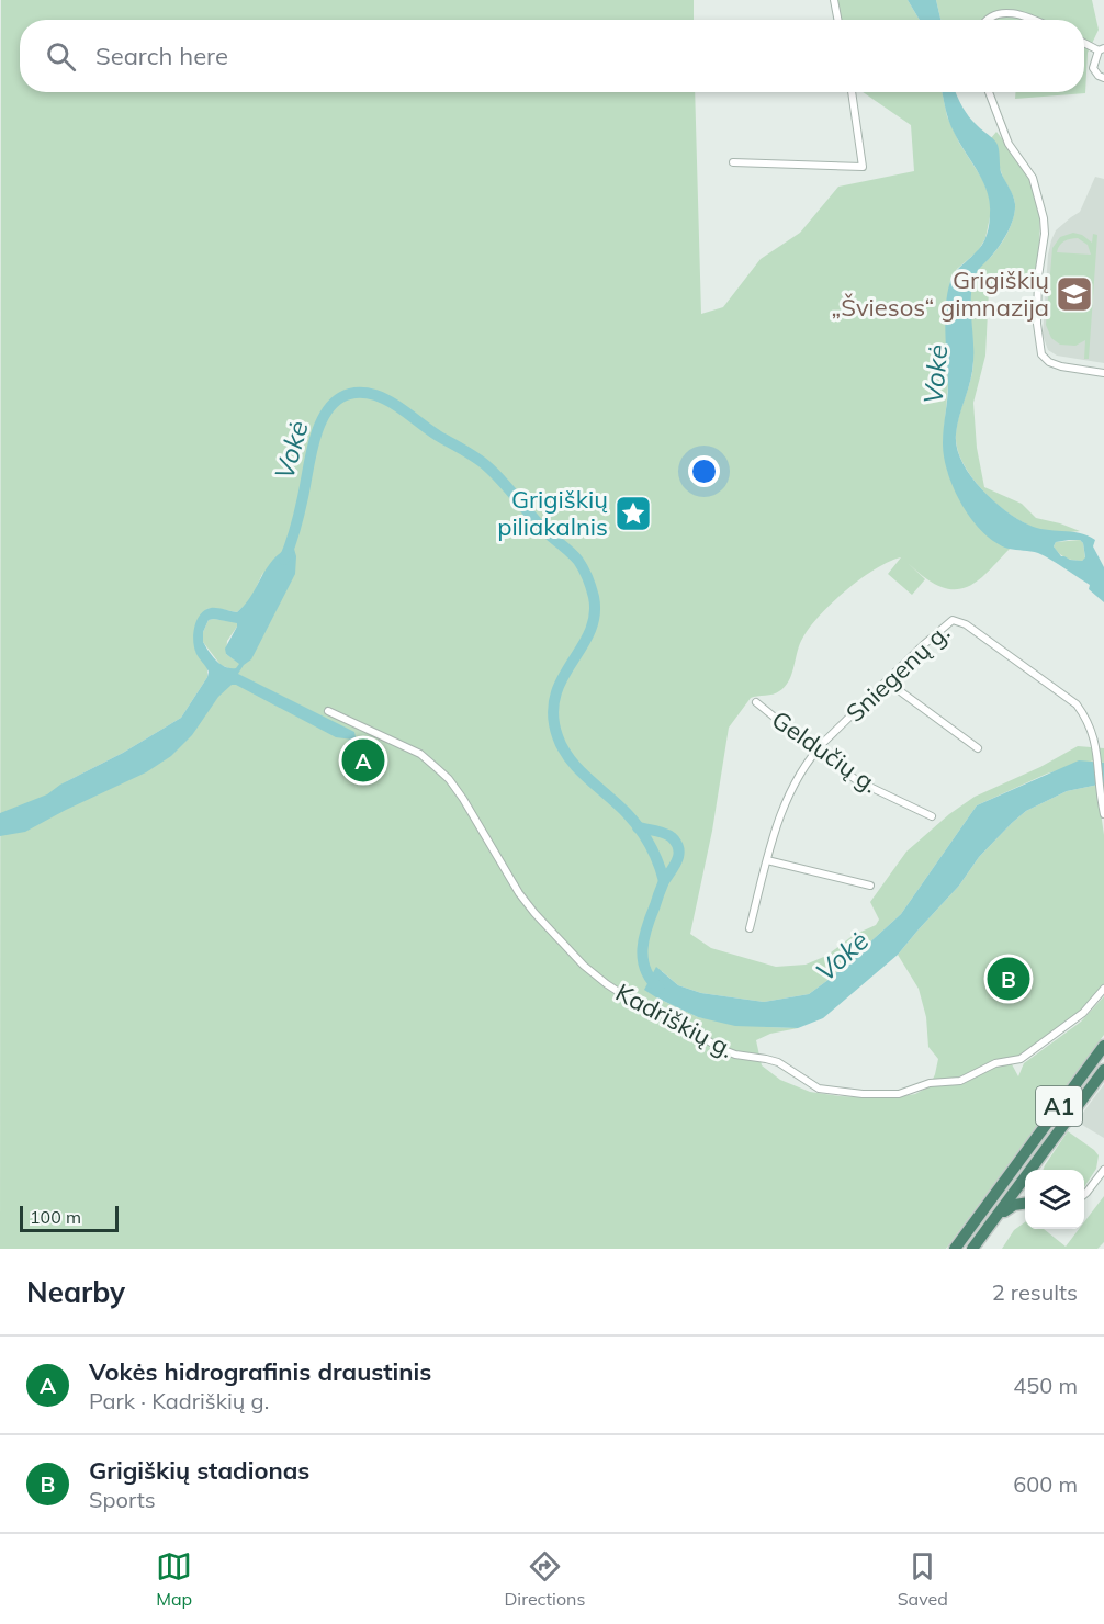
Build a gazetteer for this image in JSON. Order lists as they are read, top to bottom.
{
  "streets": {
    "highway": ["A1"],
    "street": ["Sniegenų g.", "Geldučių g.", "Kadriškių g."]
  },
  "crossings": [
    ["Sniegenų g.", "Geldučių g."]
  ],
  "water": ["Vokė"],
  "places": {
    "school or university": ["Grigiškių „Šviesos“ gimnazija"],
    "place": ["Grigiškių piliakalnis"]
  },
  "scale_bar": "100 m",
  "page": {
    "search": "Search here",
    "pins": ["A", "B"],
    "scale": "100 m",
    "heading": ["Nearby", "2 results"],
    "list": [
      {
        "mark": "A",
        "name": "Vokės hidrografinis draustinis",
        "note": "Park · Kadriškių g.",
        "value": "450 m"
      },
      {
        "mark": "B",
        "name": "Grigiškių stadionas",
        "note": "Sports",
        "value": "600 m"
      }
    ],
    "nav": ["Map", "Directions", "Saved"]
  }
}
